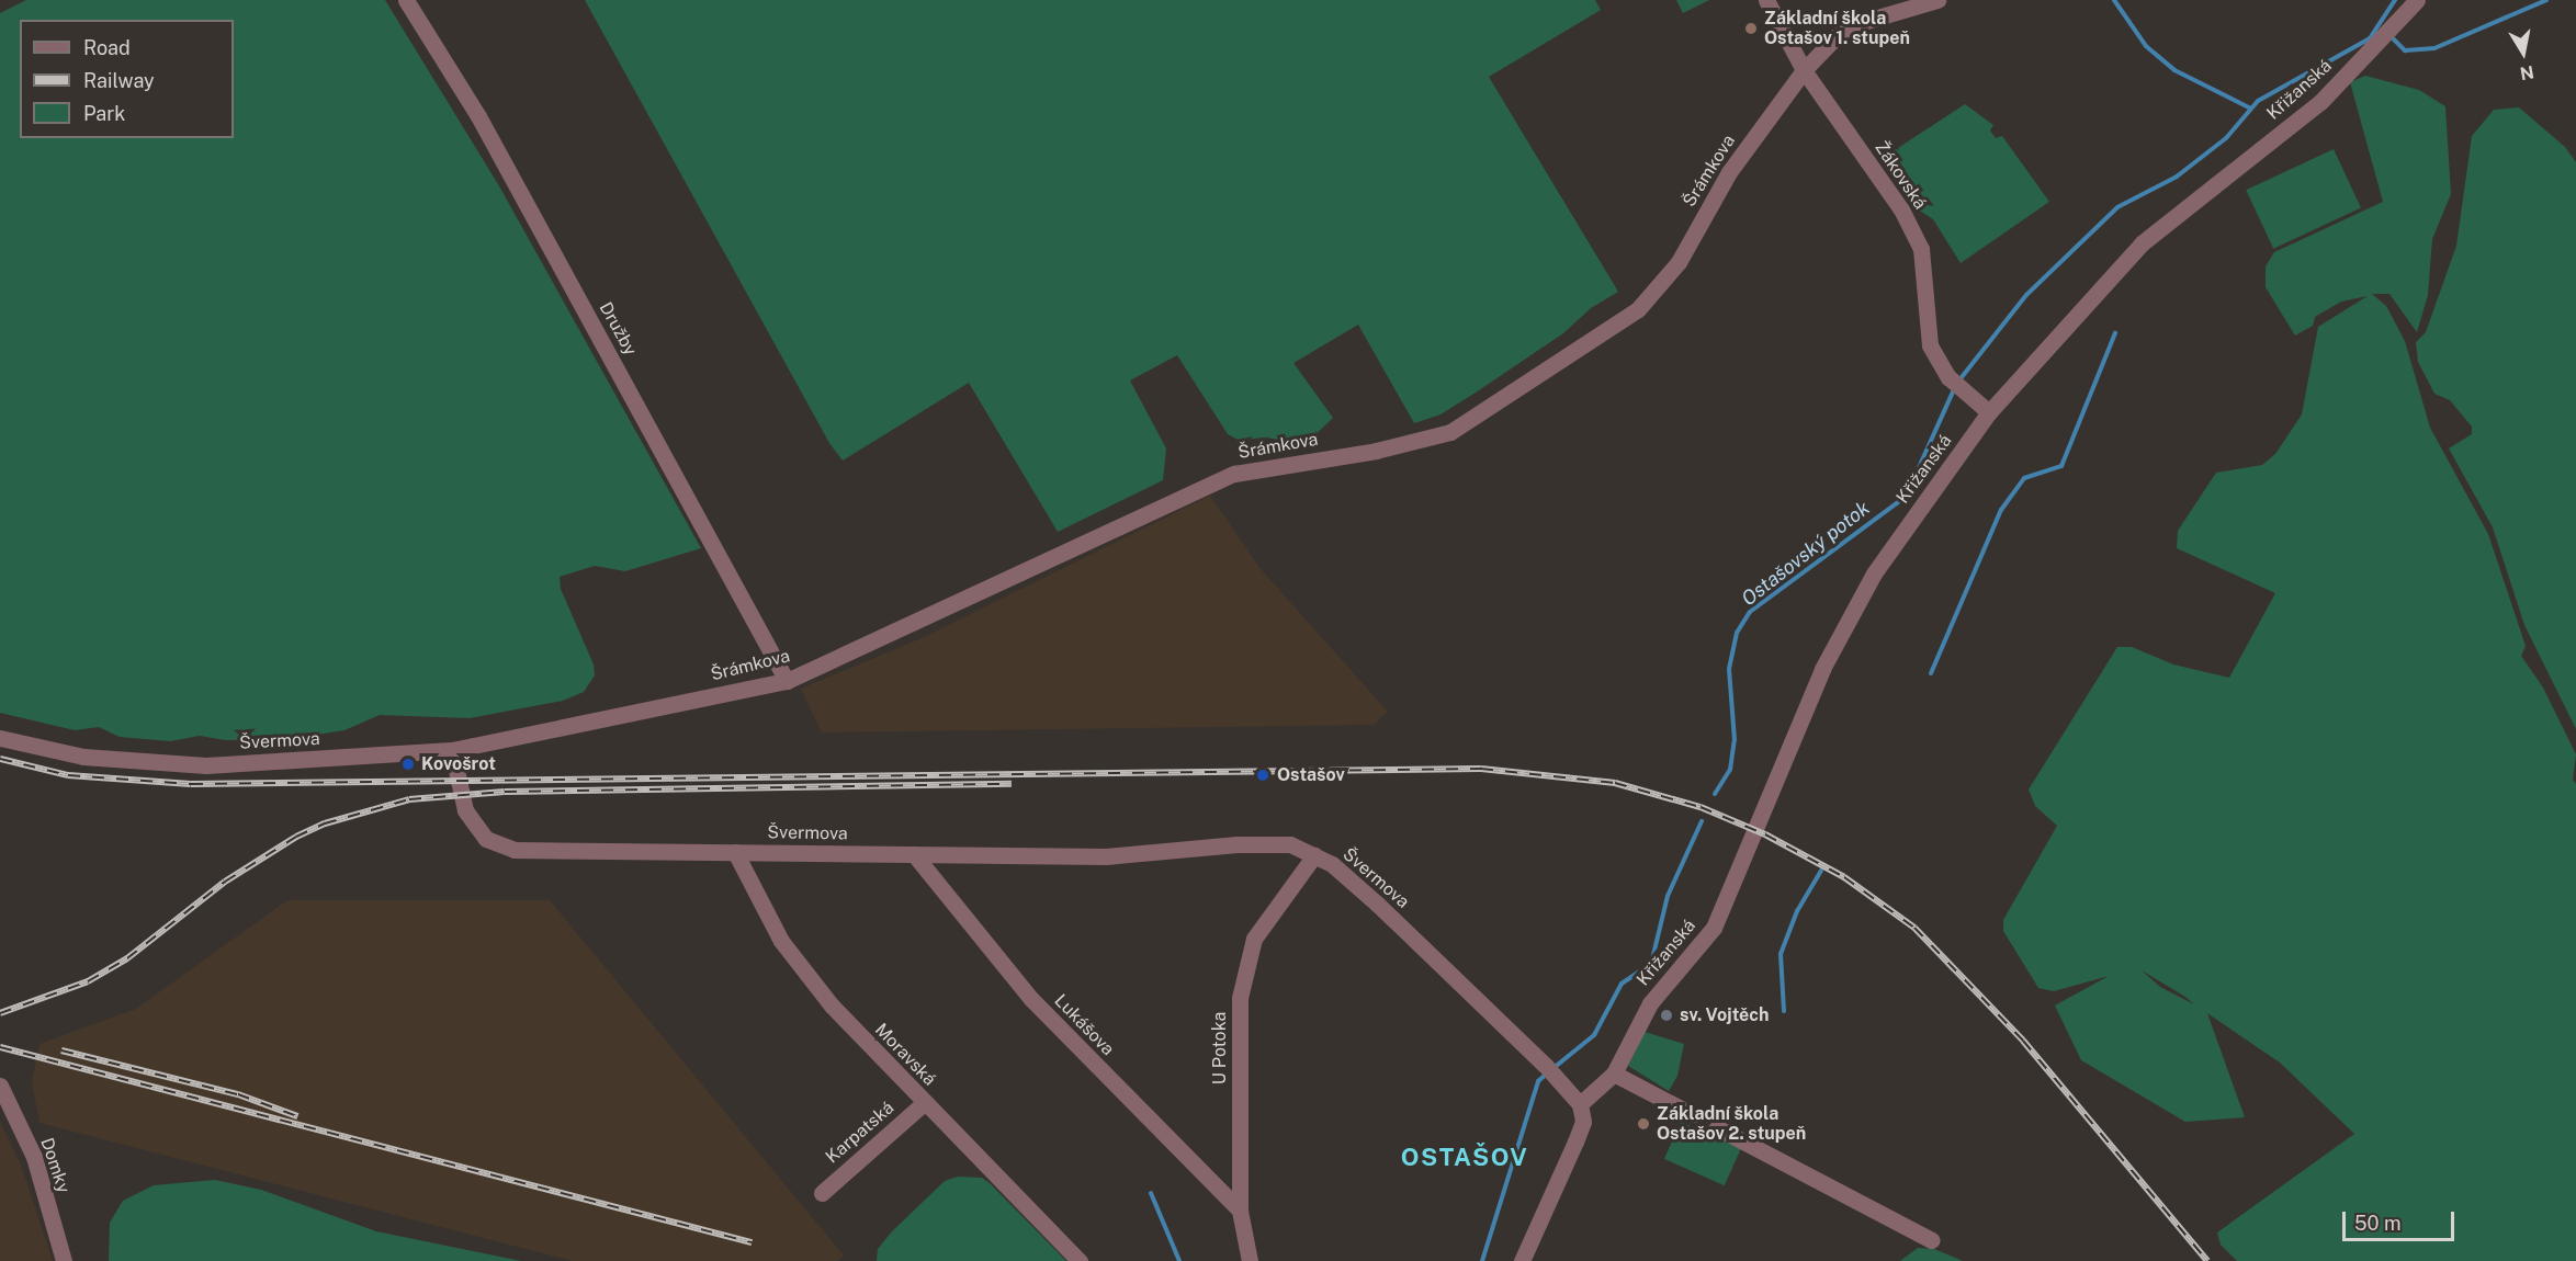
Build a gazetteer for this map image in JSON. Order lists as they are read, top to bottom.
{
  "streets": {
    "street": [
      "Křižanská",
      "Šrámkova",
      "Žákovská",
      "Družby",
      "Švermova",
      "Lukášova",
      "U Potoka",
      "Moravská",
      "Karpatská",
      "Domky"
    ]
  },
  "crossings": [
    ["Křižanská", "Žákovská"],
    ["Křižanská", "Švermova"],
    ["Šrámkova", "Žákovská"],
    ["Šrámkova", "Družby"],
    ["Šrámkova", "Švermova"],
    ["Švermova", "Lukášova"],
    ["Švermova", "U Potoka"],
    ["Švermova", "Moravská"],
    ["Lukášova", "U Potoka"],
    ["Moravská", "Karpatská"]
  ],
  "districts": ["OSTAŠOV"],
  "water": ["Ostašovský potok"],
  "places": [
    "Základní škola Ostašov 1. stupeň",
    "Kovošrot",
    "Ostašov",
    "sv. Vojtěch",
    "Základní škola Ostašov 2. stupeň"
  ],
  "legend": ["Road", "Railway", "Park"],
  "scale_bar": "50 m",
  "north": "bottom"
}
